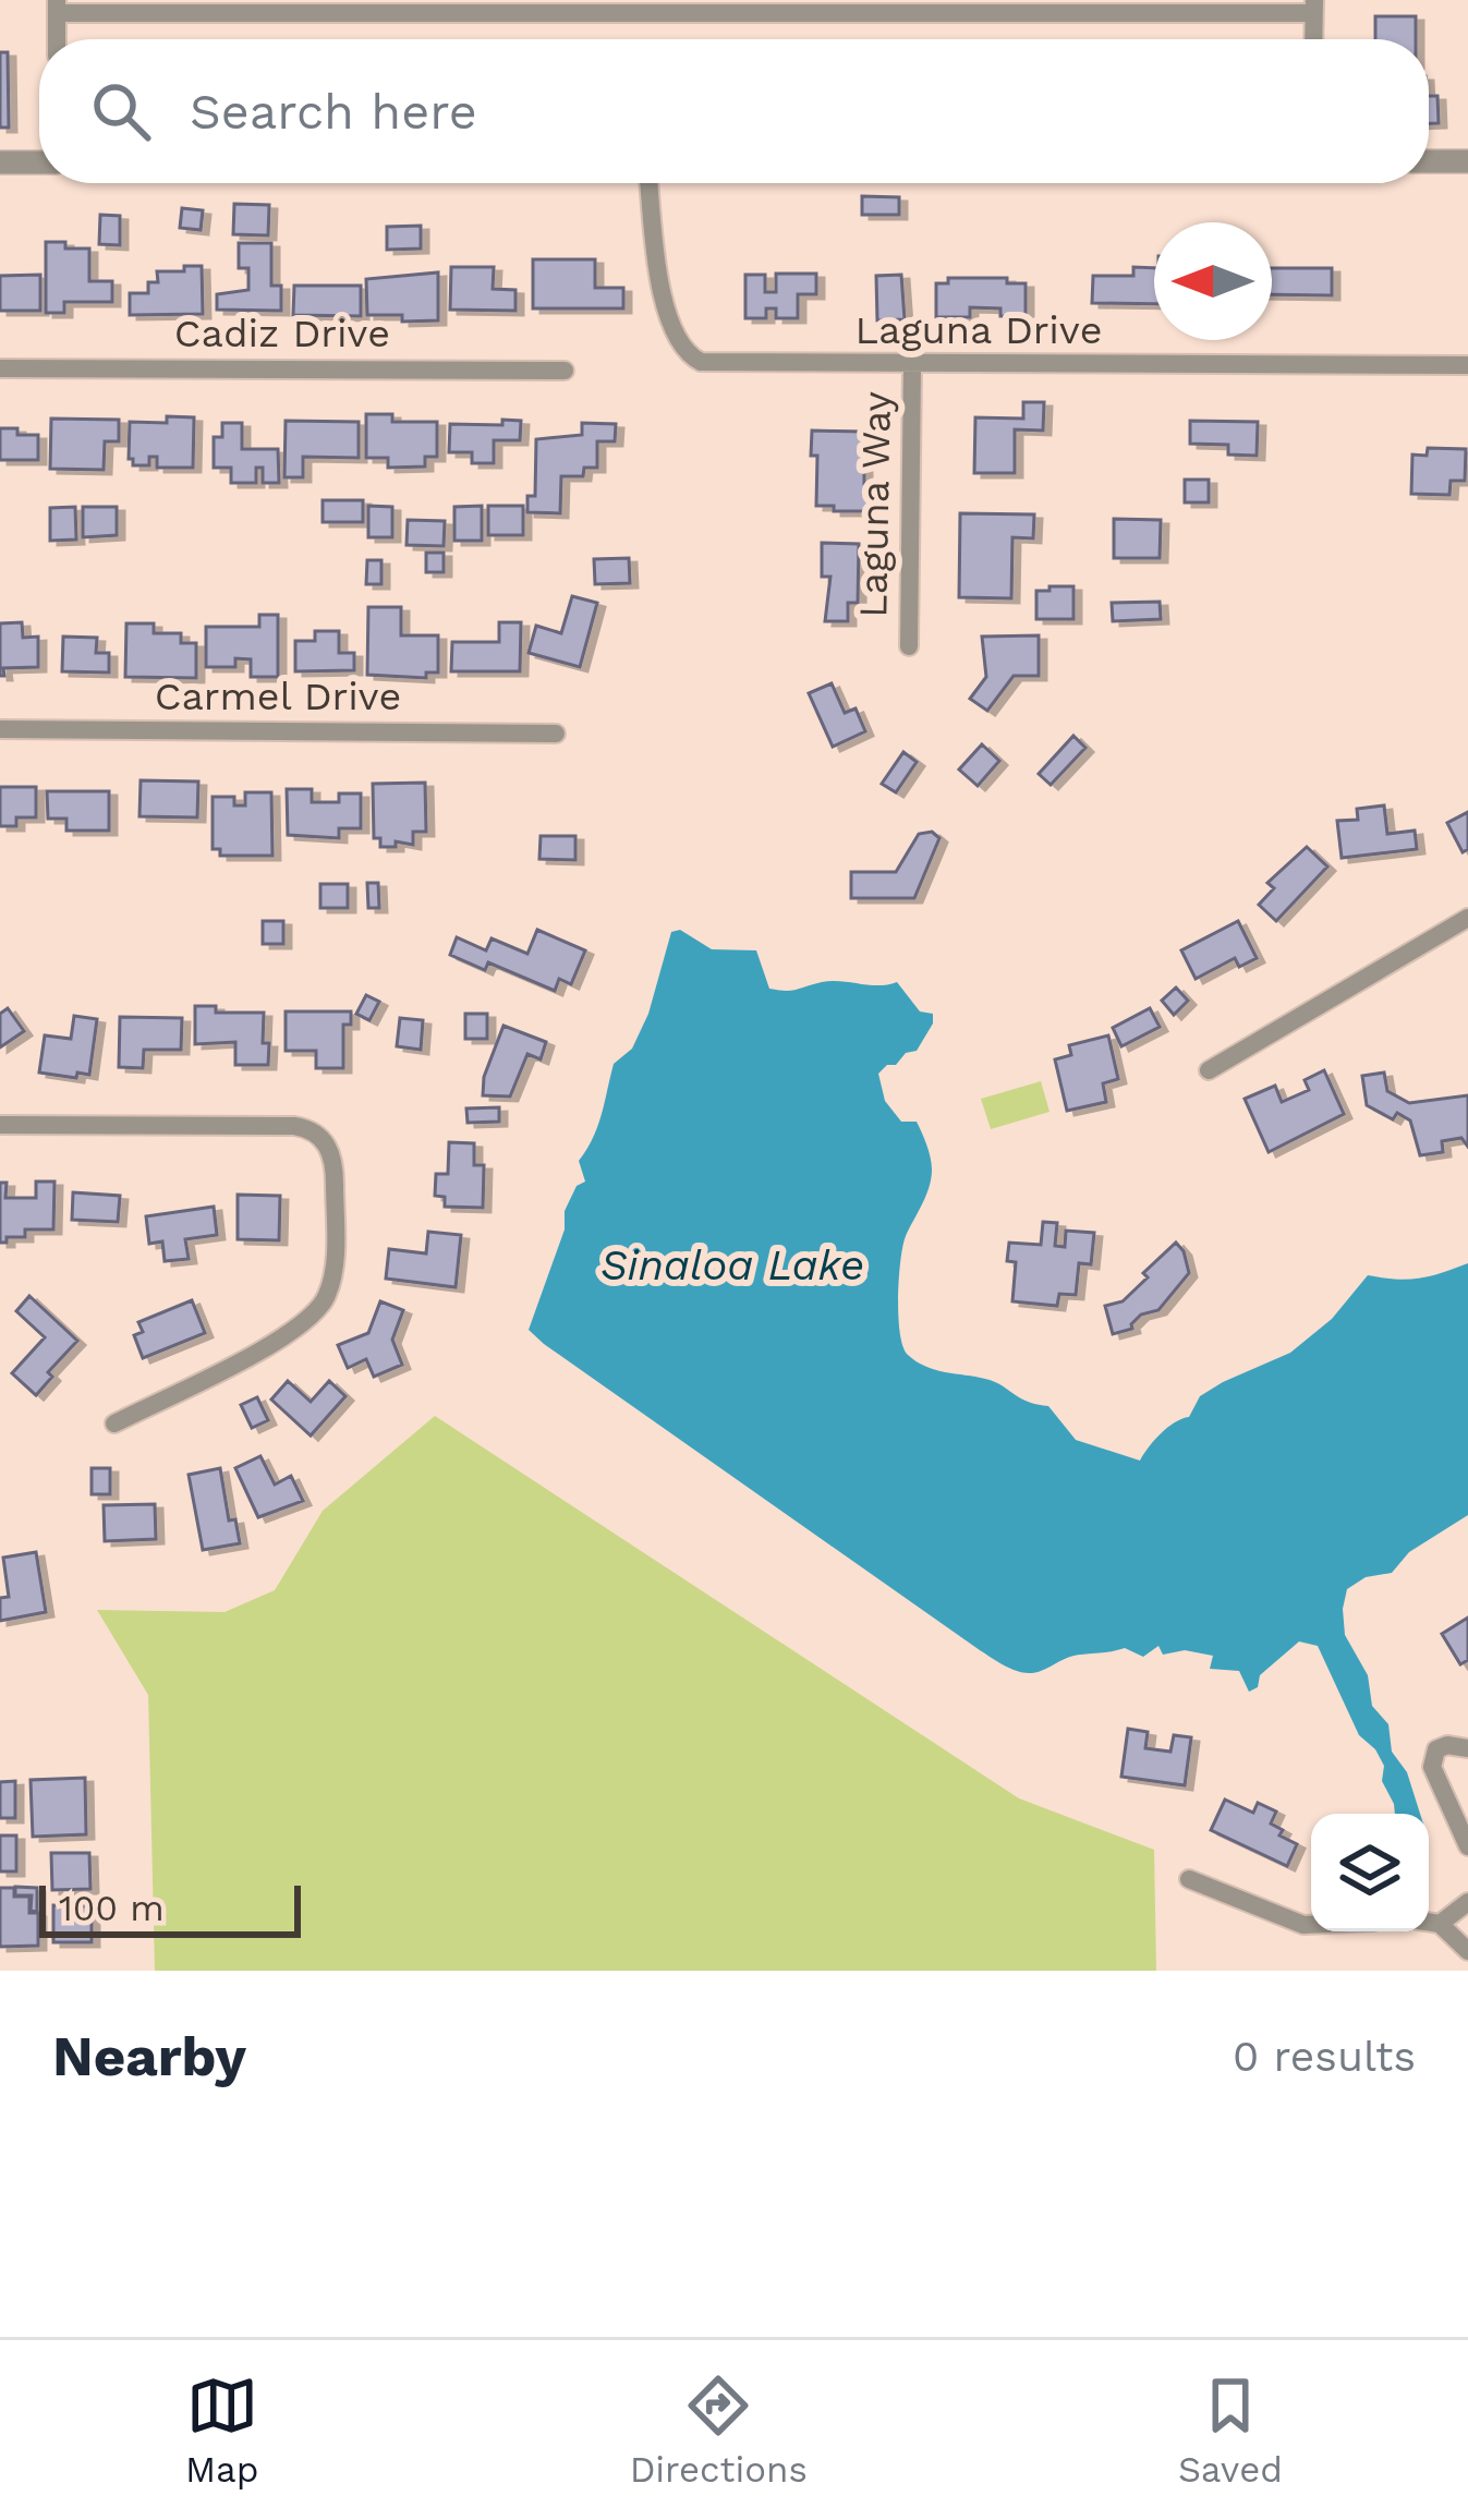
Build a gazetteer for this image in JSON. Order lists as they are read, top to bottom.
{
  "streets": {
    "street": [
      "Laguna Drive",
      "Cadiz Drive",
      "Laguna Way",
      "Carmel Drive"
    ]
  },
  "crossings": [
    ["Laguna Drive", "Laguna Way"]
  ],
  "water": ["Sinaloa Lake"],
  "scale_bar": "100 m",
  "north": "left",
  "page": {
    "search": "Search here",
    "scale": "100 m",
    "heading": ["Nearby", "0 results"],
    "nav": ["Map", "Directions", "Saved"]
  }
}
